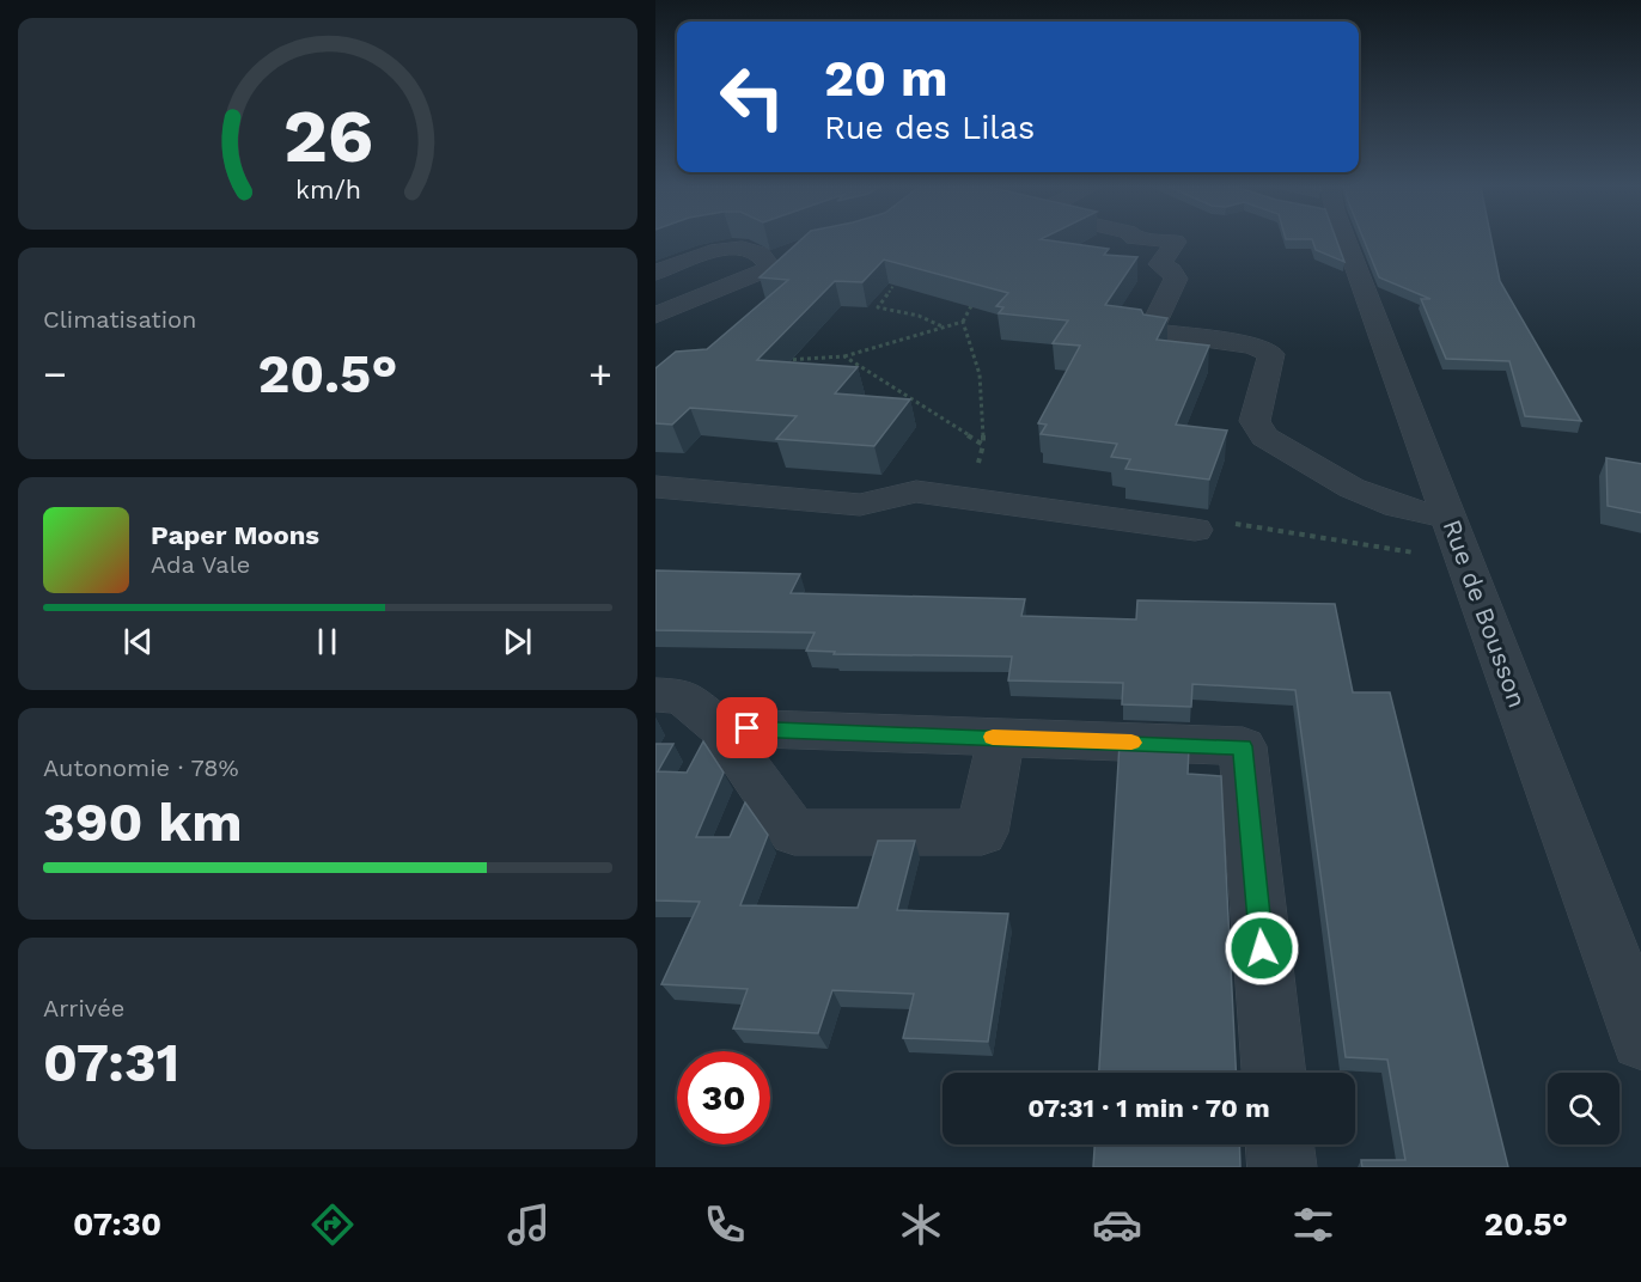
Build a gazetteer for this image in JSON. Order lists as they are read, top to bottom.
{
  "streets": {
    "street": ["Rue de Bousson"]
  },
  "page": {
    "turn": ["20 m", "Rue des Lilas"],
    "tile": [
      "Climatisation",
      ["Autonomie · 78%", "390 km"],
      ["Arrivée", "07:31"]
    ],
    "heat": ["−", "20.5°", "+"],
    "song": ["Paper Moons", "Ada Vale"],
    "limit": "30",
    "trip": "07:31 · 1 min · 70 m",
    "tabs": ["07:30", "20.5°"],
    "gauge": ["26", "km/h"]
  }
}
